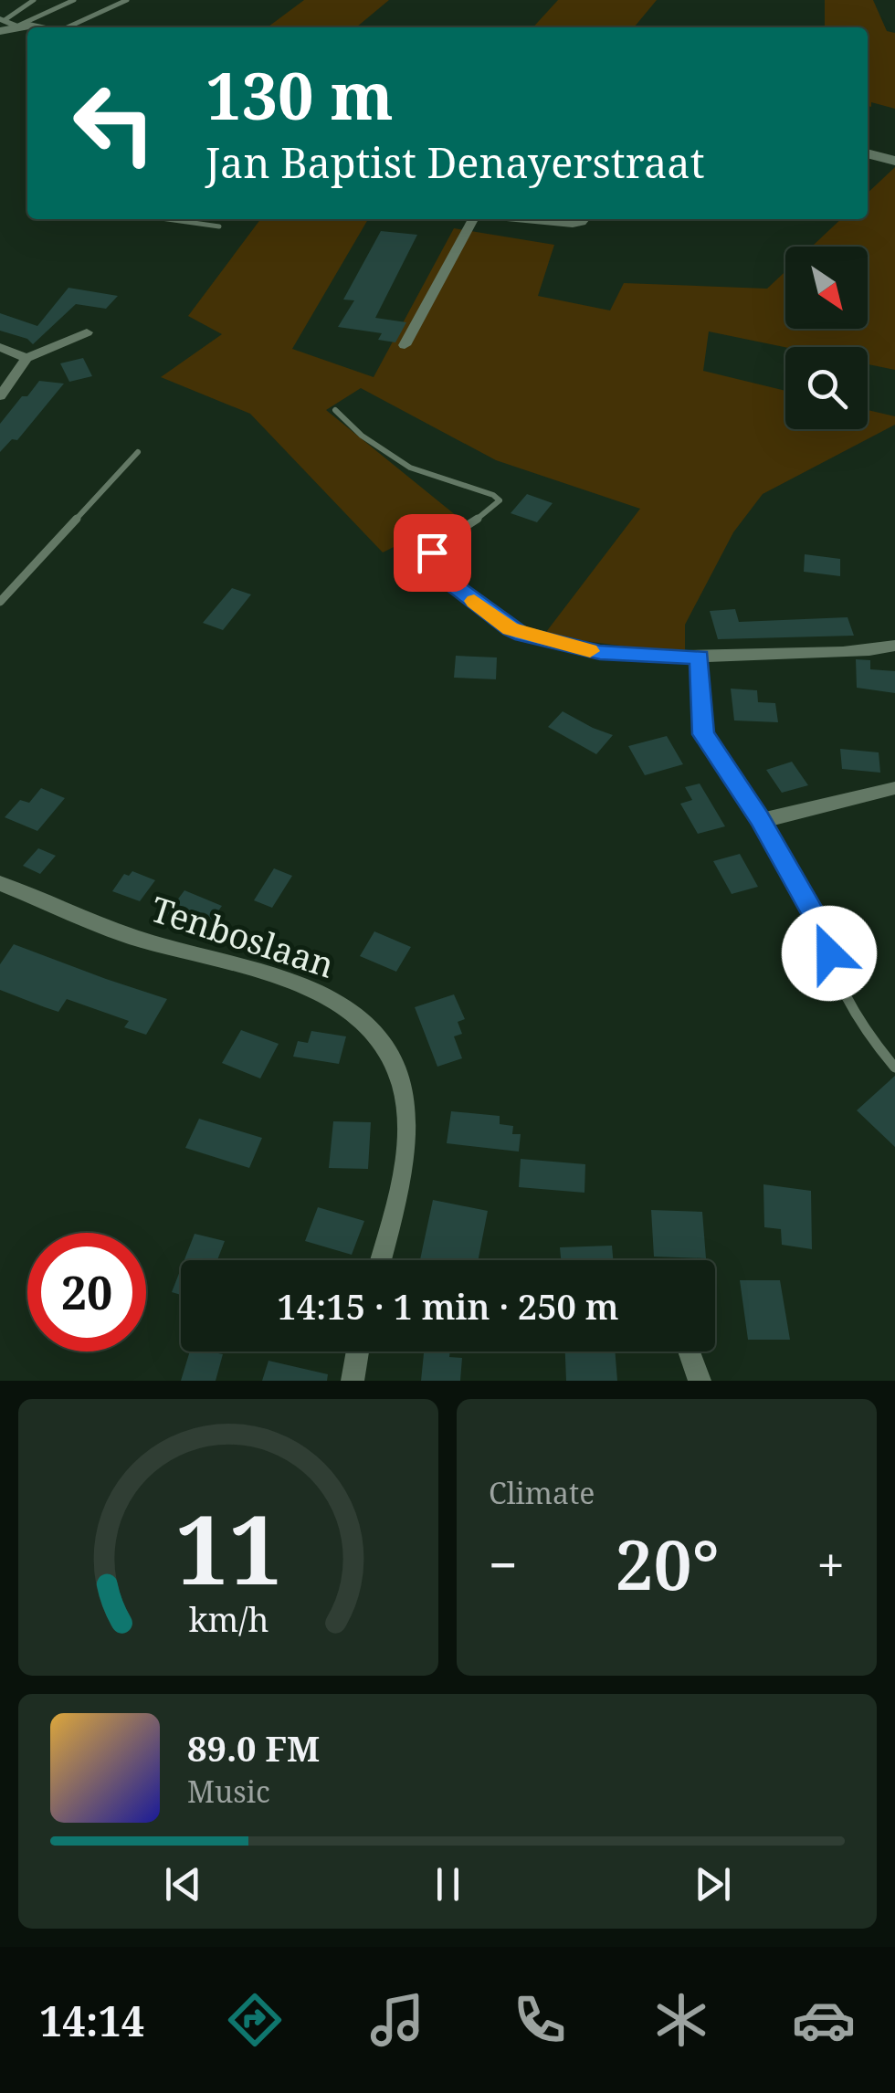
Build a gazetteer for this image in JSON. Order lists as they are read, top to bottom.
{
  "streets": {
    "street": ["Tenboslaan"]
  },
  "north": "bottom right",
  "page": {
    "turn": ["130 m", "Jan Baptist Denayerstraat"],
    "limit": "20",
    "trip": "14:15 · 1 min · 250 m",
    "tile": "Climate",
    "heat": ["−", "20°", "+"],
    "song": ["89.0 FM", "Music"],
    "tabs": "14:14",
    "gauge": ["11", "km/h"]
  }
}
